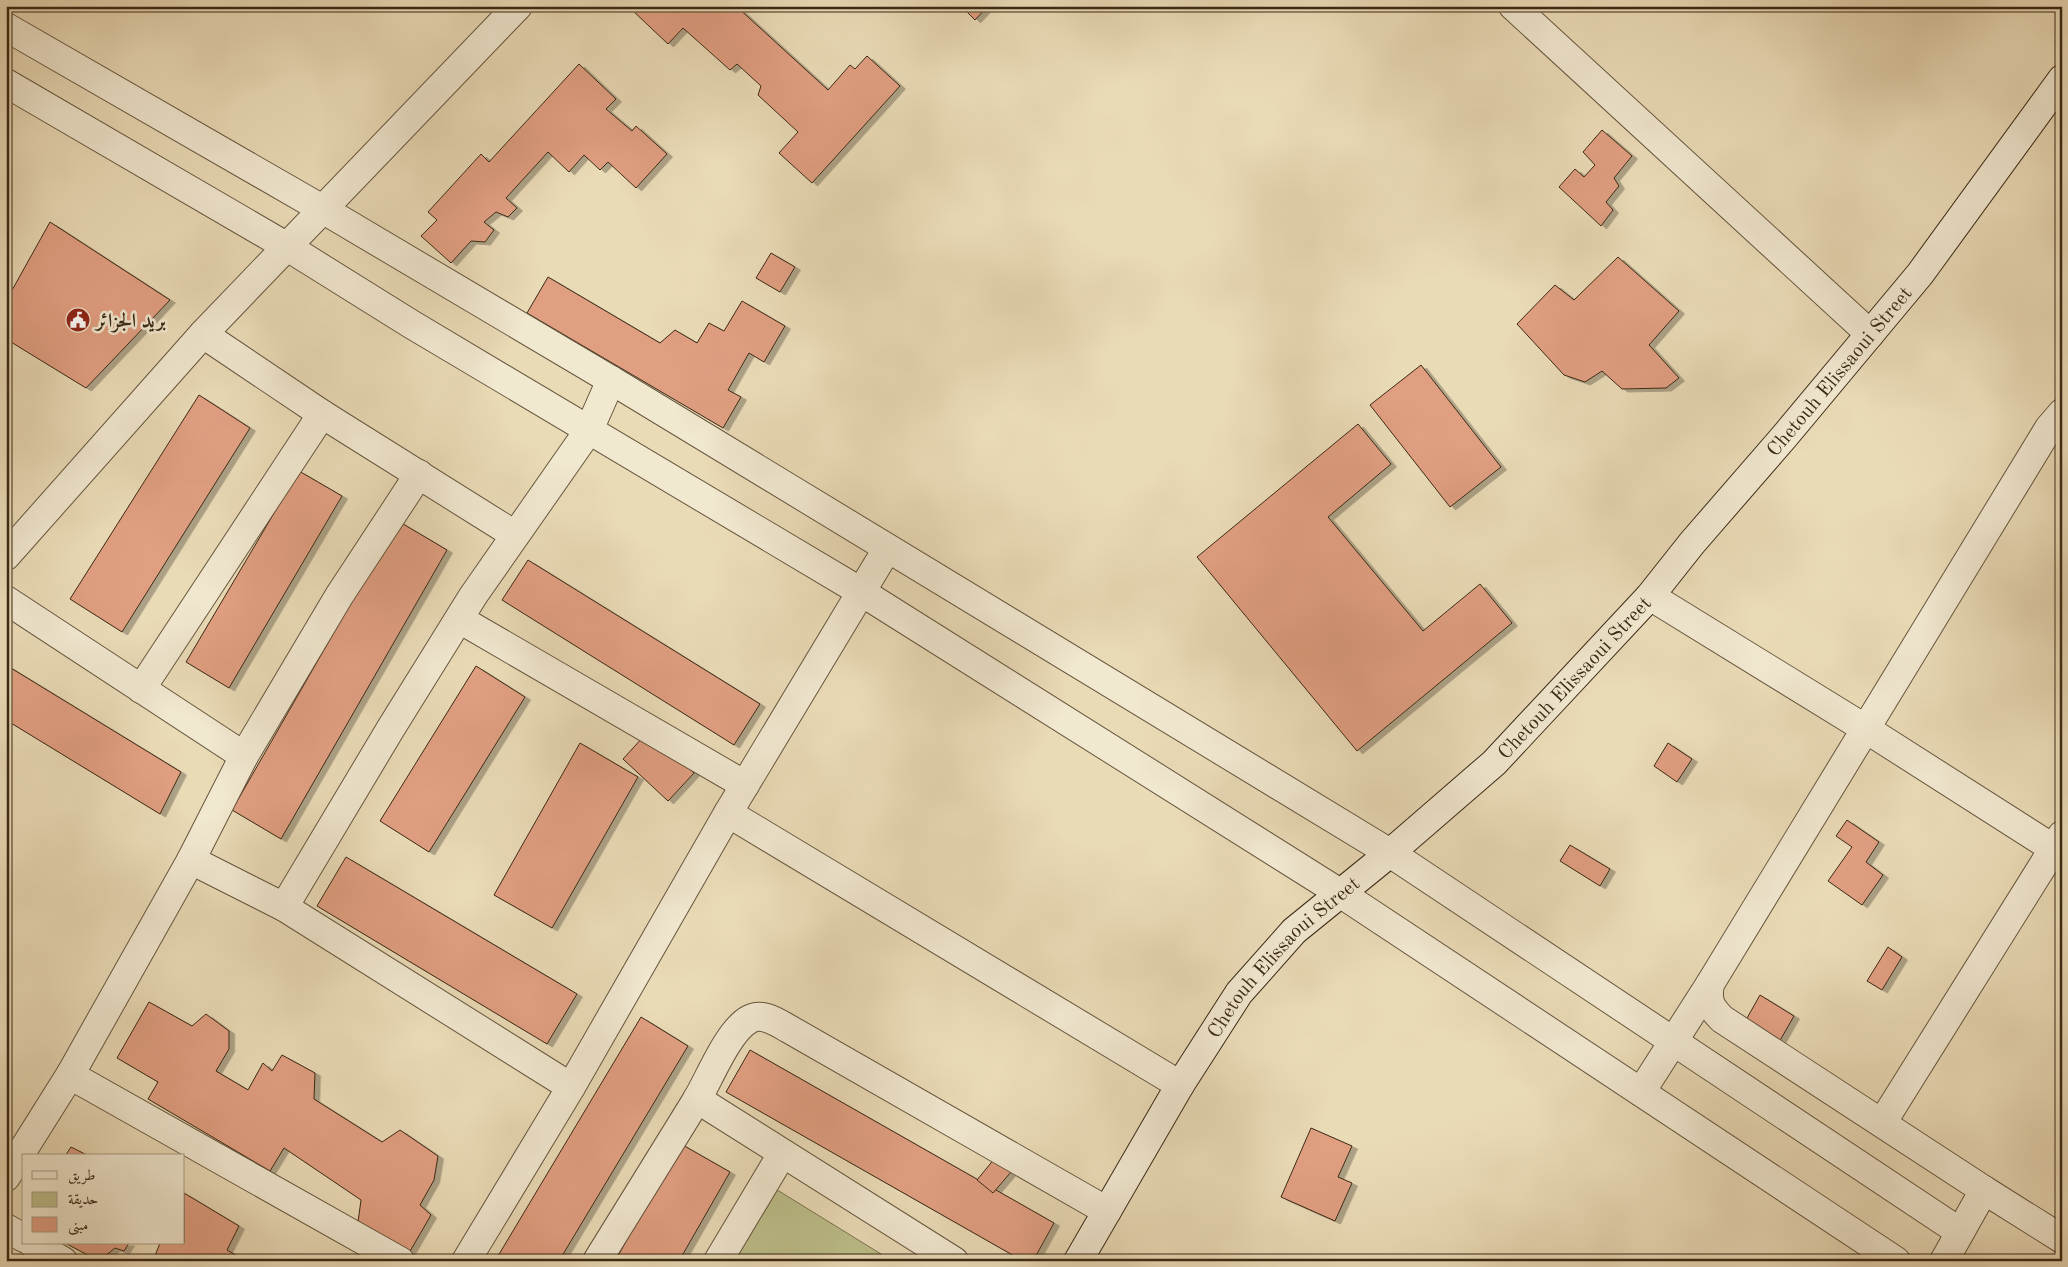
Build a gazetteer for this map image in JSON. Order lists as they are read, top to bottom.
{
  "streets": {
    "street": ["Chetouh Elissaoui Street"]
  },
  "places": {
    "public building": ["بريد الجزائر"]
  },
  "legend": ["طريق", "حديقة", "مبنى"]
}
